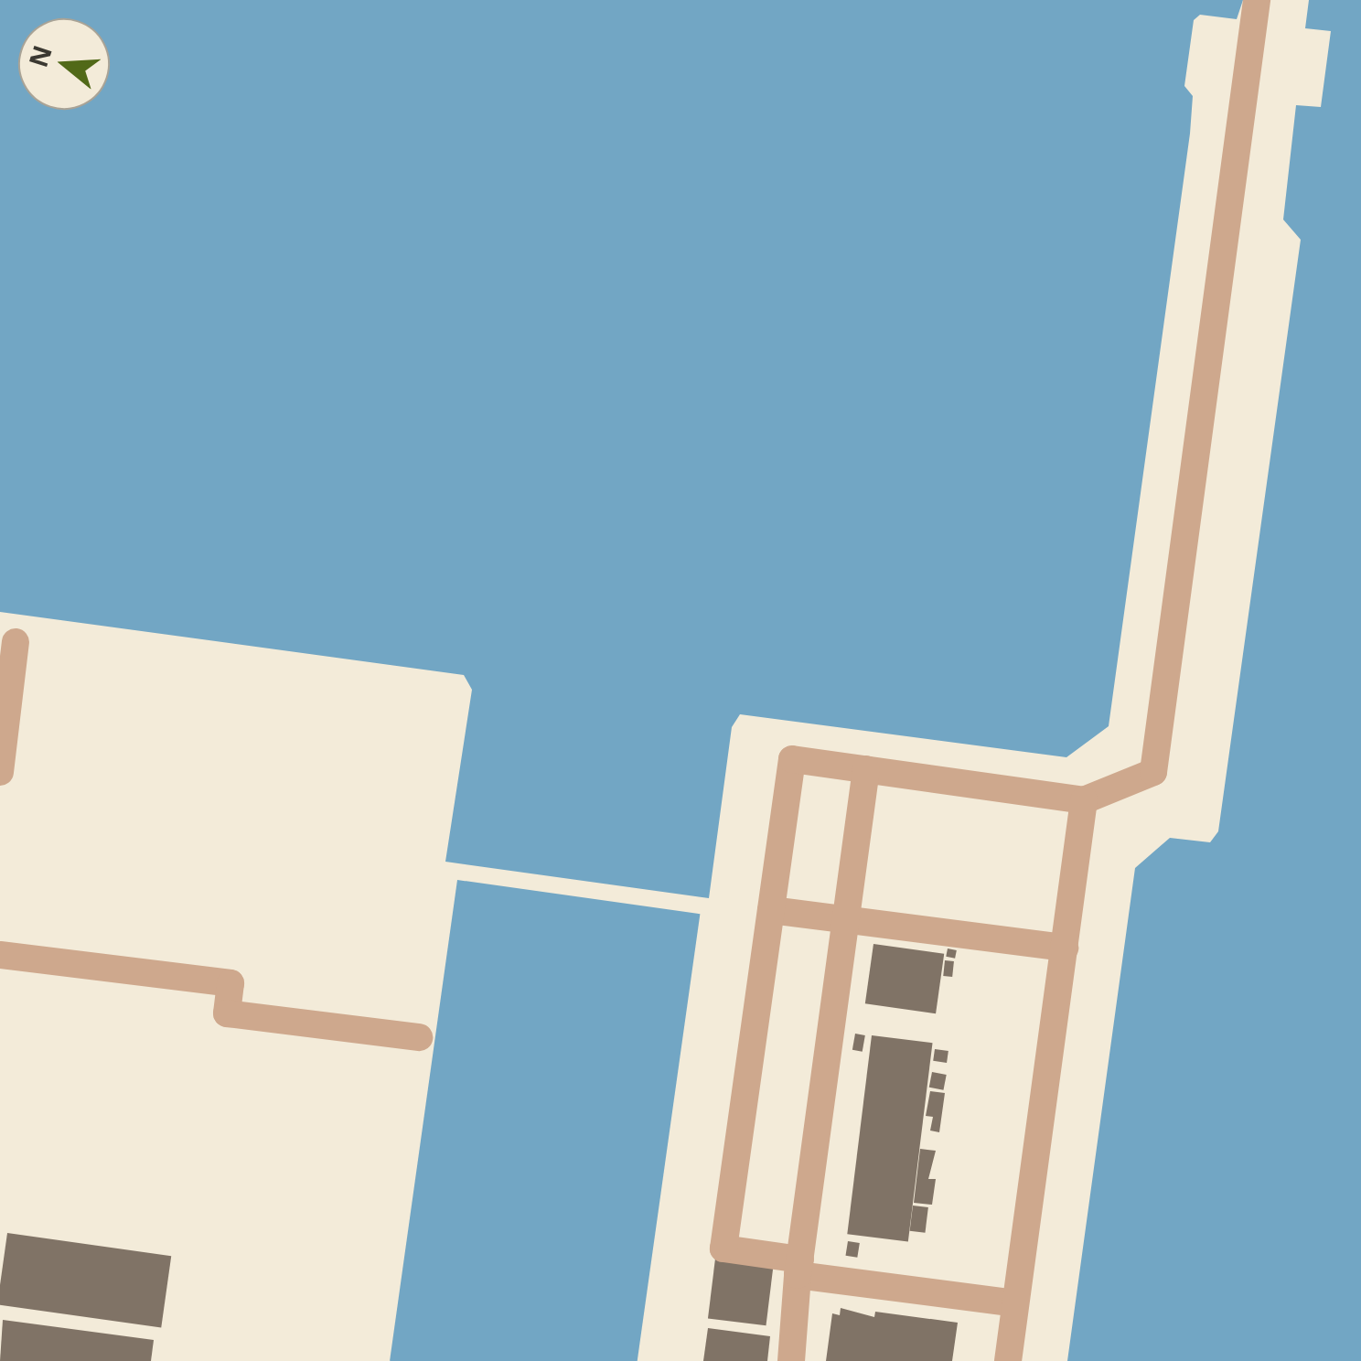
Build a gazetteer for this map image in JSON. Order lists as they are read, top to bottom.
{
  "north": "left"
}
